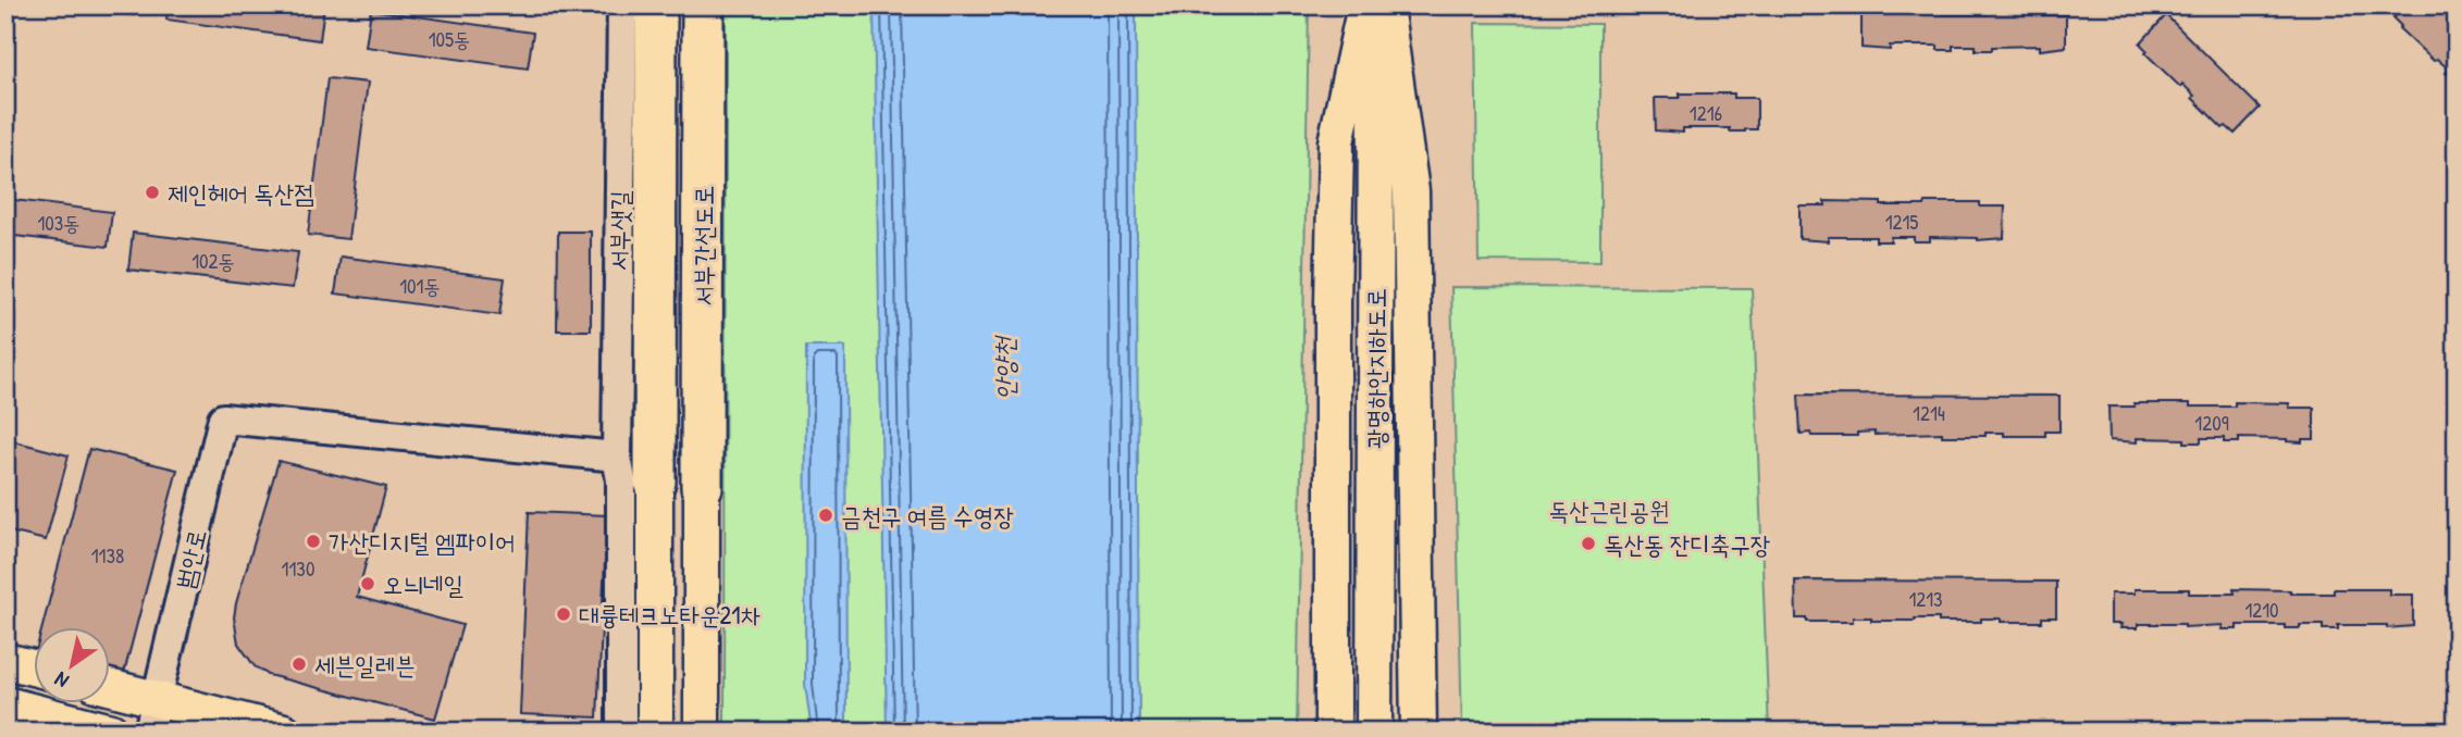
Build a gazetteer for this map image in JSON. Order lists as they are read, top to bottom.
{
  "streets": {
    "highway": ["서부간선도로"],
    "main road": ["광명하안지하도로"],
    "street": ["서부샛길", "범안로"]
  },
  "crossings": [
    ["서부샛길", "범안로"]
  ],
  "water": ["안양천"],
  "parks": ["독산근린공원"],
  "places": [
    "제인헤어 독산점",
    "금천구 여름 수영장",
    "가산디지털 엠파이어",
    "독산동 잔디축구장",
    "오늬네일",
    "대륭테크노타운21차",
    "세븐일레븐"
  ],
  "house_numbers": [
    "105동",
    "1216",
    "1215",
    "103동",
    "102동",
    "101동",
    "1214",
    "1209",
    "1138",
    "1130",
    "1213",
    "1210"
  ],
  "north": "bottom left"
}
